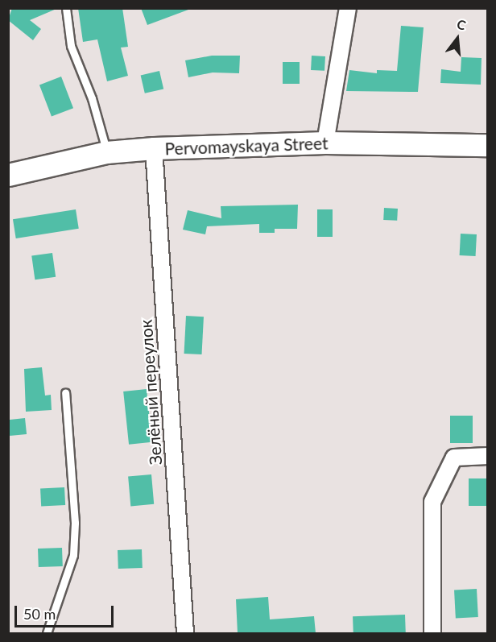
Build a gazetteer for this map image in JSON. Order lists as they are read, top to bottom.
{
  "streets": {
    "main road": ["Pervomayskaya Street"],
    "street": ["Зелёный переулок"]
  },
  "crossings": [
    ["Pervomayskaya Street", "Зелёный переулок"]
  ],
  "scale_bar": "50 m",
  "north": "top"
}
